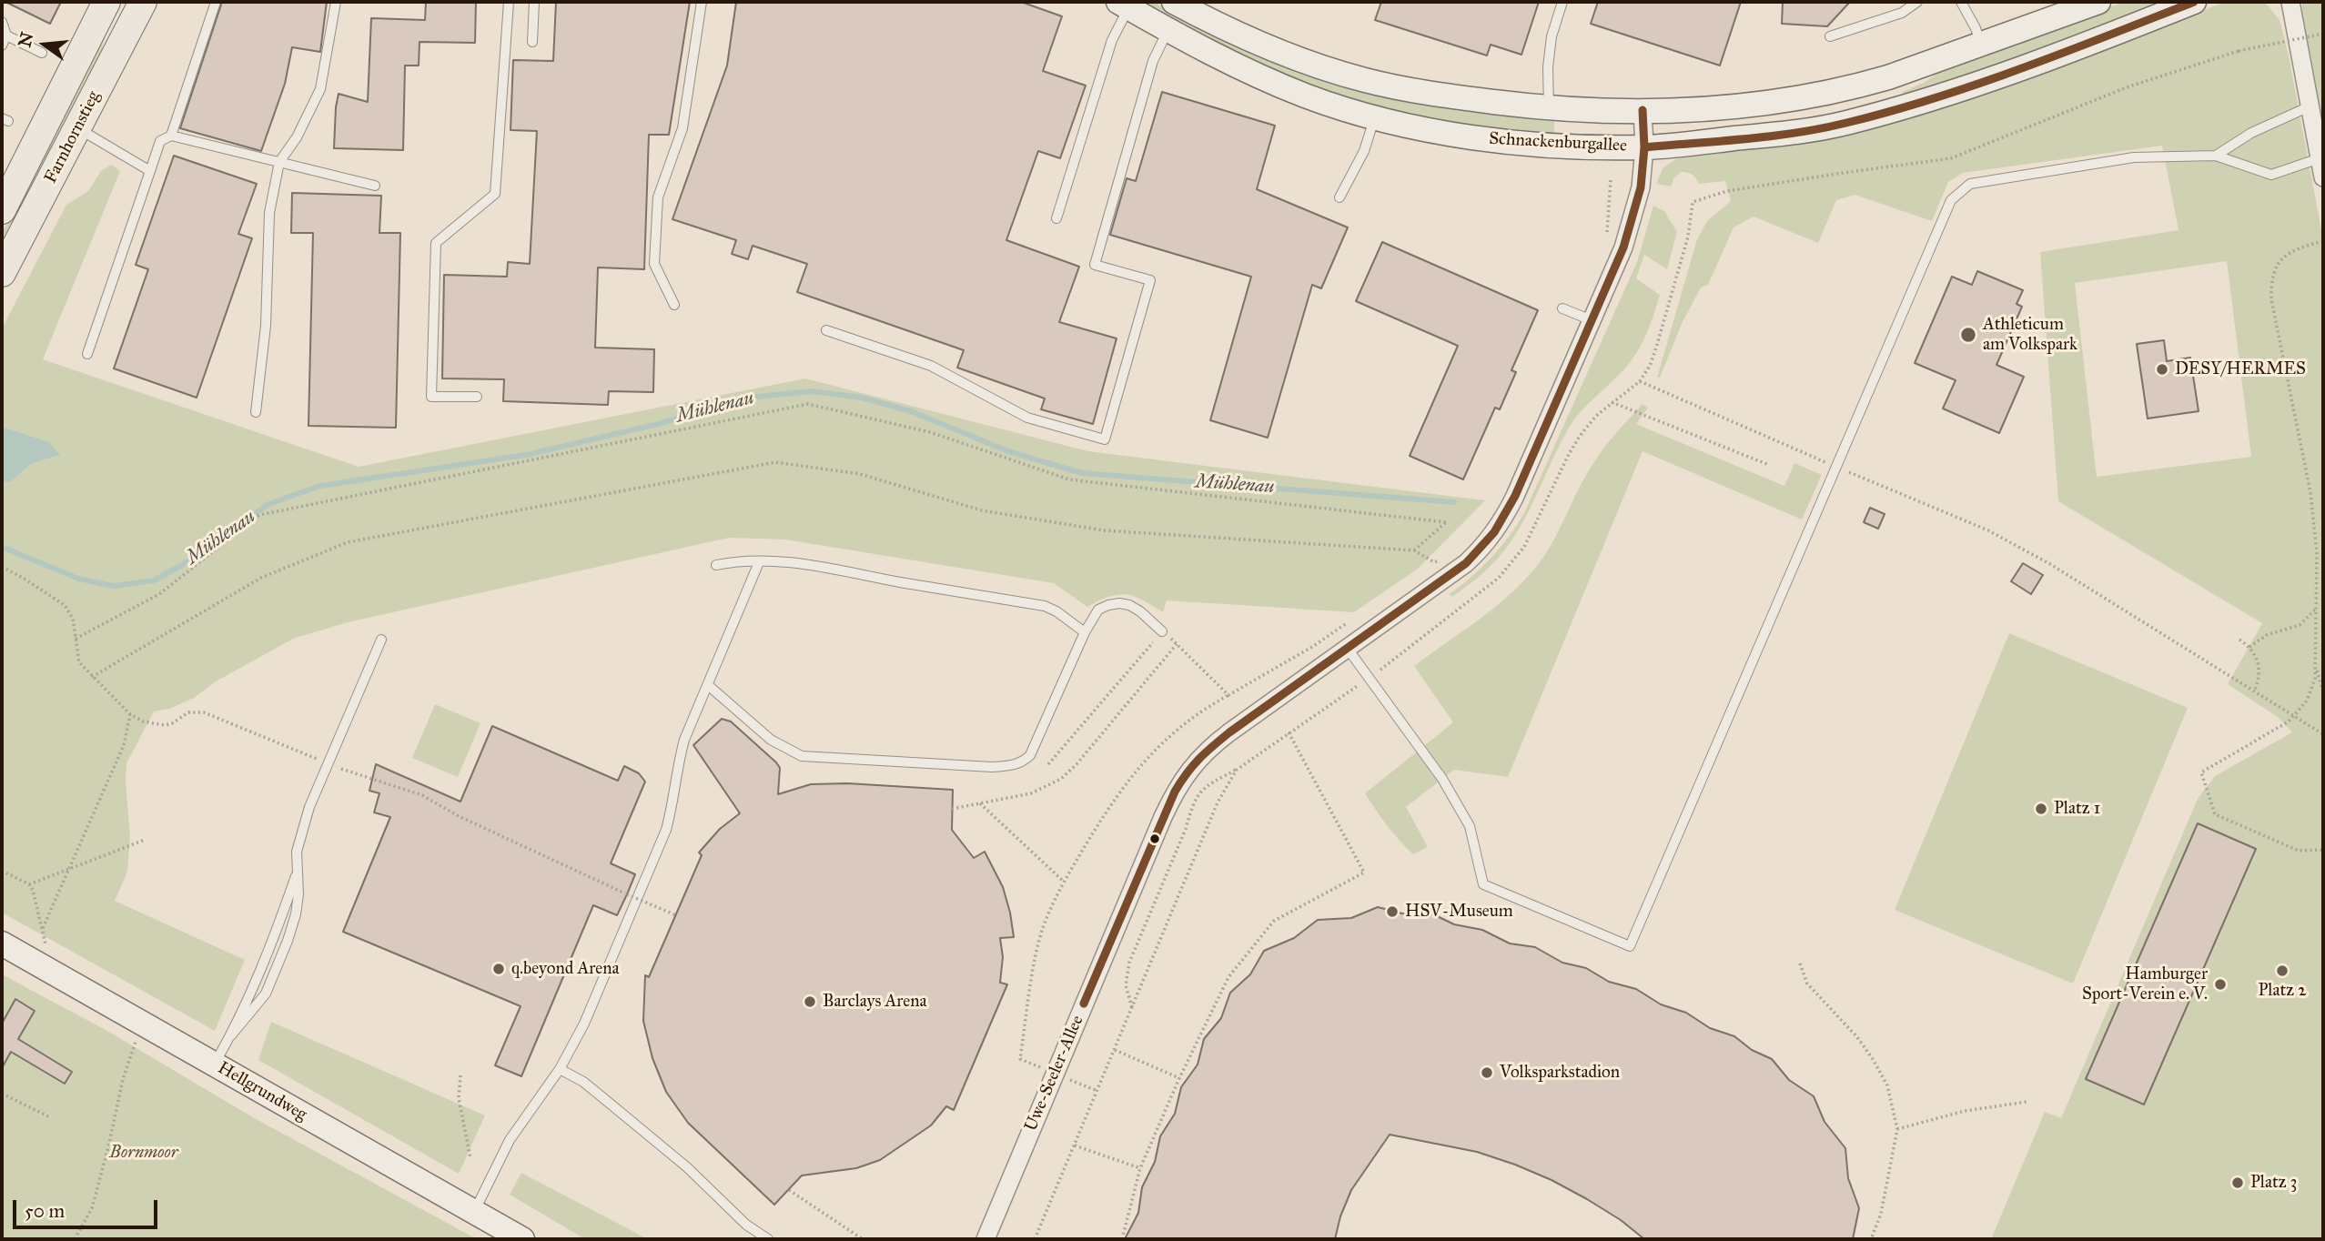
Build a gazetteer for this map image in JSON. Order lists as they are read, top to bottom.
{
  "streets": {
    "main road": ["Farnhornstieg", "Schnackenburgallee", "Hellgrundweg"],
    "street": ["Uwe-Seeler-Allee"]
  },
  "crossings": [
    ["Schnackenburgallee", "Uwe-Seeler-Allee"]
  ],
  "water": ["Mühlenau"],
  "parks": ["Bornmoor"],
  "places": [
    "Athleticum am Volkspark",
    "DESY/HERMES",
    "Platz 1",
    "HSV-Museum",
    "q.beyond Arena",
    "Platz 2",
    "Hamburger Sport-Verein e. V.",
    "Barclays Arena",
    "Volksparkstadion",
    "Platz 3"
  ],
  "scale_bar": "50 m",
  "north": "left"
}
